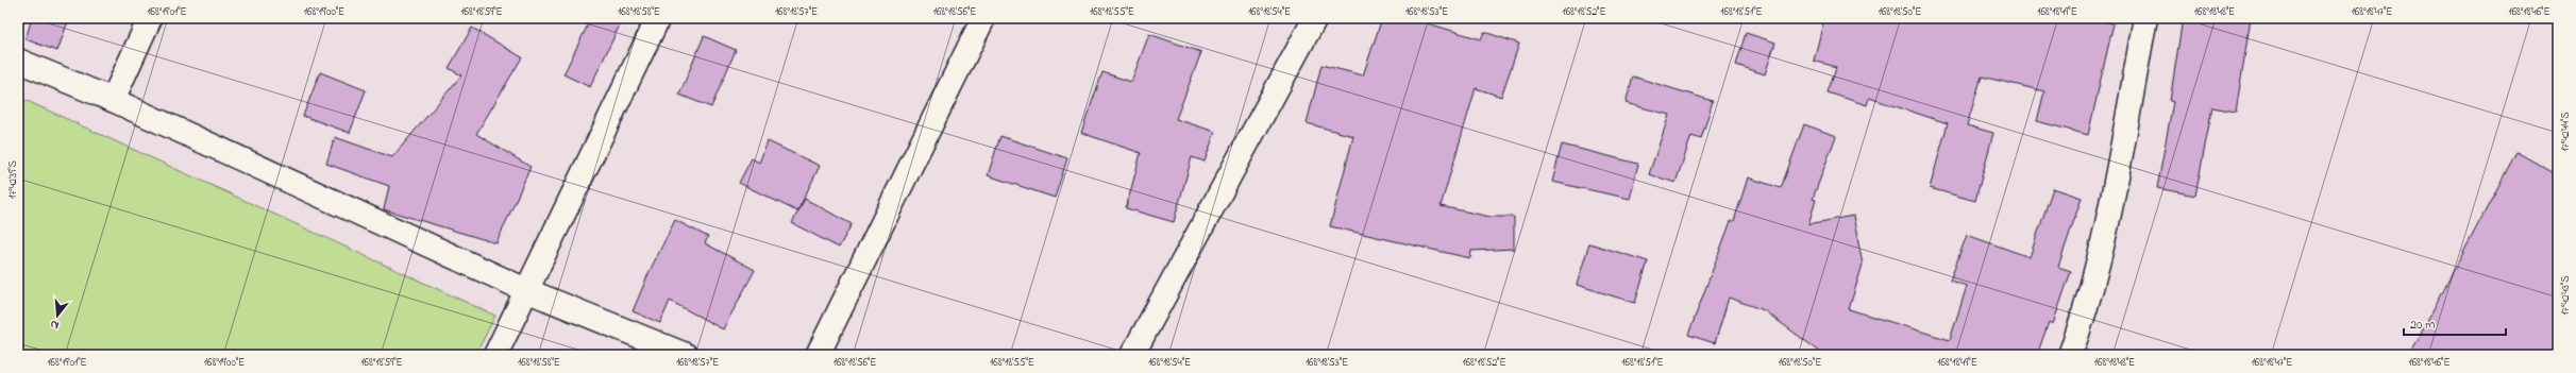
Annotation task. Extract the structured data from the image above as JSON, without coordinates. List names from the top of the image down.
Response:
{
  "scale_bar": "20 m",
  "north": "bottom",
  "coordinates": [
    "168°19'01\"E",
    "168°19'00\"E",
    "168°18'59\"E",
    "168°18'58\"E",
    "168°18'57\"E",
    "168°18'56\"E",
    "168°18'55\"E",
    "168°18'54\"E",
    "168°18'53\"E",
    "168°18'52\"E",
    "168°18'51\"E",
    "168°18'50\"E",
    "168°18'49\"E",
    "168°18'48\"E",
    "168°18'47\"E",
    "168°18'46\"E",
    "17°42'44\"S",
    "17°42'39\"S",
    "17°42'43\"S"
  ]
}
